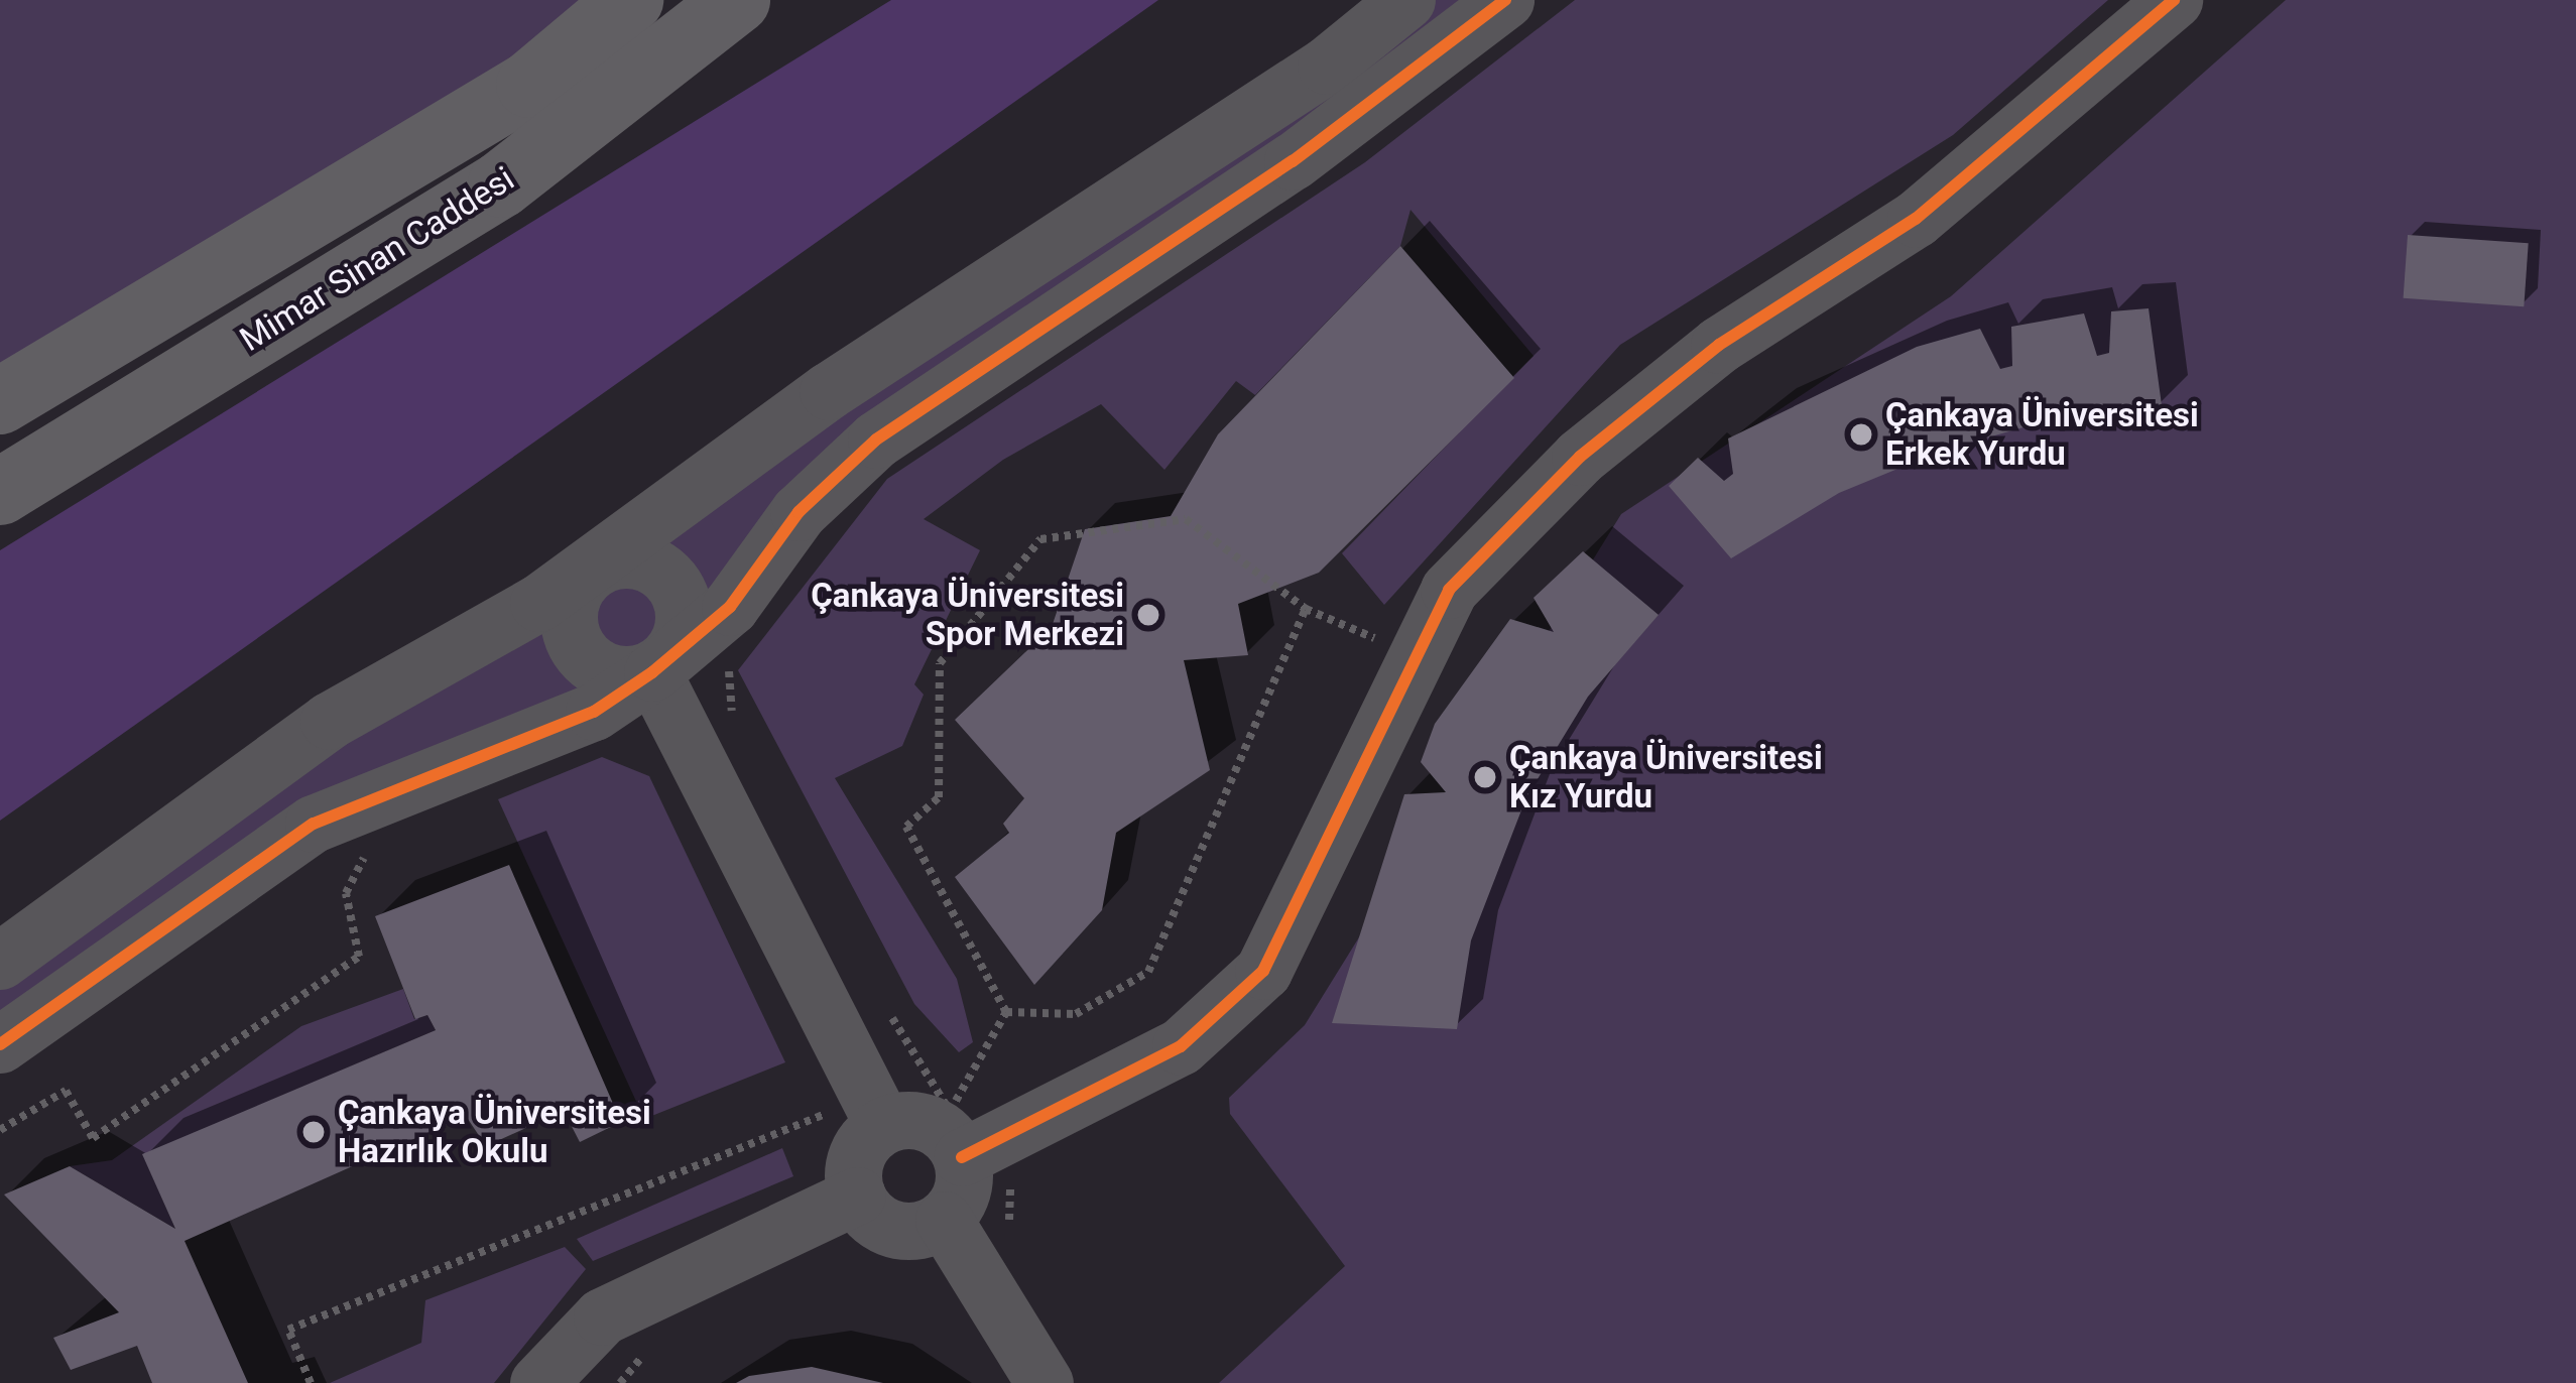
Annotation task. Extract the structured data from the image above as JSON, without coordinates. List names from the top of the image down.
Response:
{
  "streets": {
    "main road": ["Mimar Sinan Caddesi"]
  },
  "places": [
    "Çankaya Üniversitesi Erkek Yurdu",
    "Çankaya Üniversitesi Spor Merkezi",
    "Çankaya Üniversitesi Kız Yurdu",
    "Çankaya Üniversitesi Hazırlık Okulu"
  ]
}
